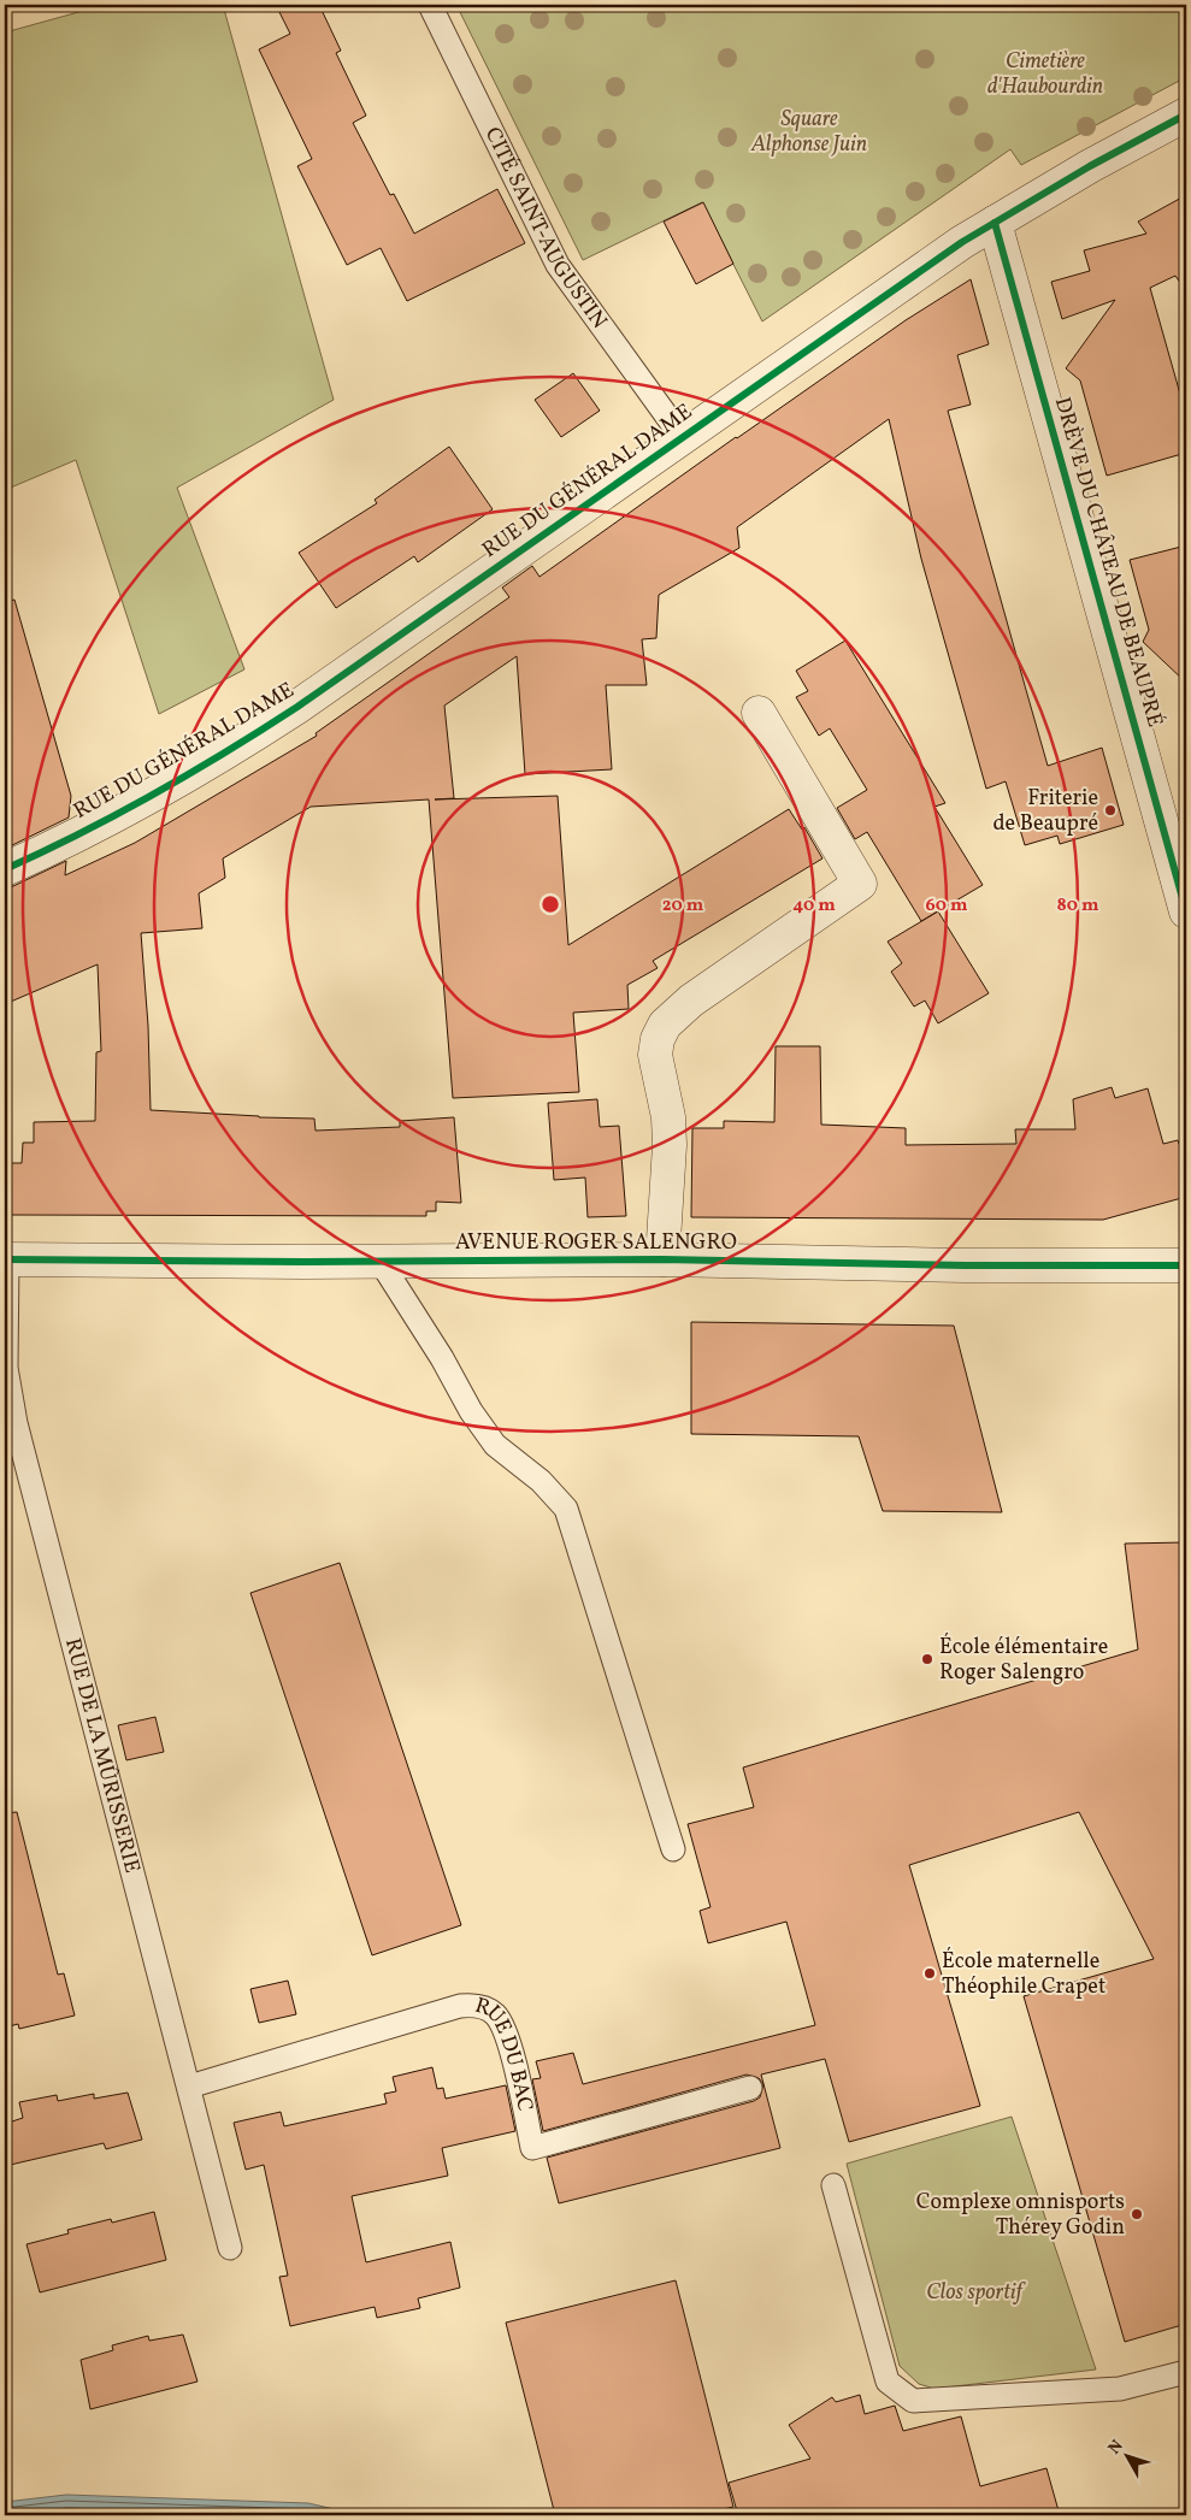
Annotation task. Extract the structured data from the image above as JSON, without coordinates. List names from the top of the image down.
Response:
{
  "streets": {
    "street": ["RUE DU GÉNÉRAL DAME", "DRÈVE DU CHÂTEAU DE BEAUPRÉ", "AVENUE ROGER SALENGRO"],
    "lane": ["CITÉ SAINT-AUGUSTIN", "RUE DE LA MÛRISSERIE", "RUE DU BAC"]
  },
  "crossings": [
    ["CITÉ SAINT-AUGUSTIN", "RUE DU GÉNÉRAL DAME"],
    ["RUE DU GÉNÉRAL DAME", "DRÈVE DU CHÂTEAU DE BEAUPRÉ"],
    ["AVENUE ROGER SALENGRO", "RUE DE LA MÛRISSERIE"],
    ["RUE DE LA MÛRISSERIE", "RUE DU BAC"]
  ],
  "parks": ["Cimetière d'Haubourdin", "Square Alphonse Juin", "Clos sportif"],
  "places": [
    "Friterie de Beaupré",
    "École élémentaire Roger Salengro",
    "École maternelle Théophile Crapet",
    "Complexe omnisports Thérey Godin"
  ],
  "north": "top left",
  "rings": [
    "20 m",
    "40 m",
    "60 m",
    "80 m"
  ]
}
